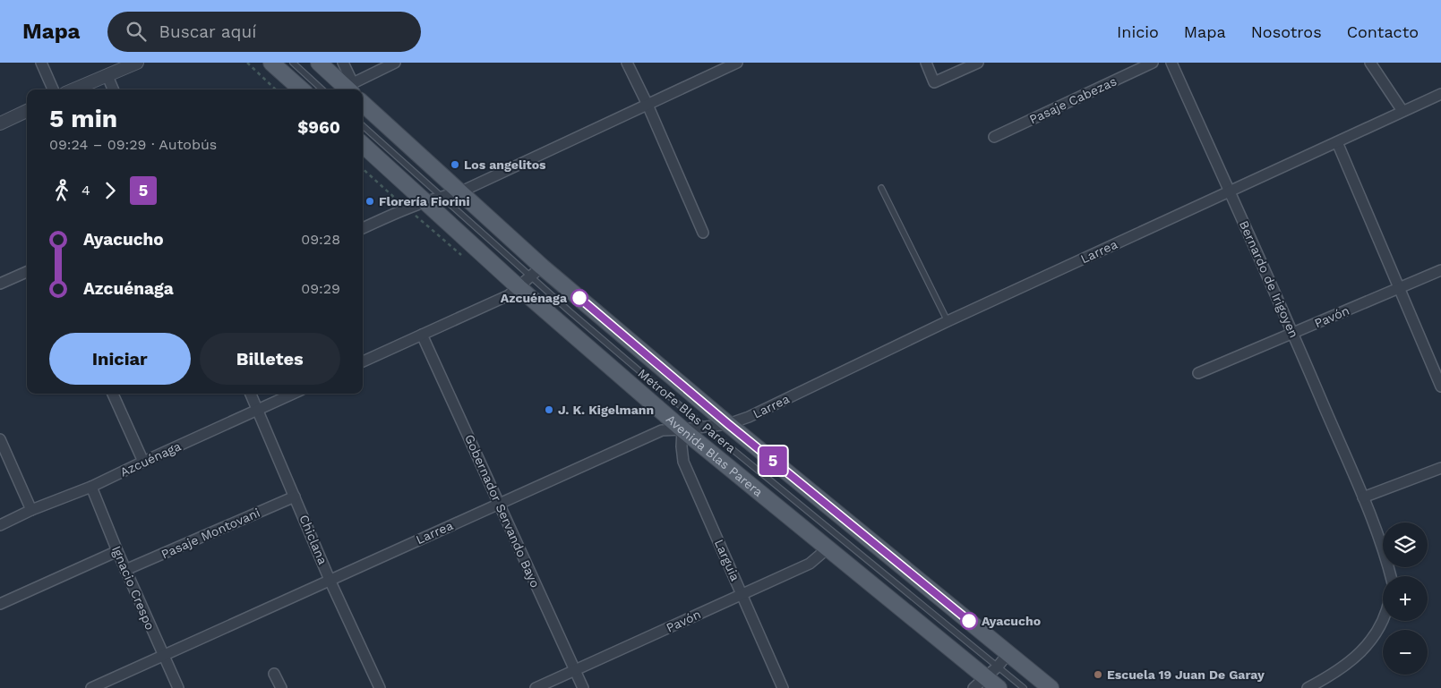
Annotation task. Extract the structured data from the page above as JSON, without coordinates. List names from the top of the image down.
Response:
{
  "streets": {
    "main road": ["Avenida Blas Parera"],
    "street": [
      "Pasaje Cabezas",
      "Larrea",
      "Bernardo de Irigoyen",
      "Pavón",
      "Azcuénaga",
      "Gobernador Servando Bayo",
      "Pasaje Montovani",
      "Chiclana",
      "Larguia",
      "Ignacio Crespo"
    ],
    "lane": ["MetroFe Blas Parera"]
  },
  "crossings": [
    ["Larrea", "Bernardo de Irigoyen"],
    ["Larrea", "MetroFe Blas Parera"],
    ["Larrea", "Avenida Blas Parera"],
    ["Larrea", "Gobernador Servando Bayo"],
    ["Larrea", "Chiclana"],
    ["Larrea", "Larguia"],
    ["Larrea", "Ignacio Crespo"],
    ["Bernardo de Irigoyen", "Pavón"],
    ["Pavón", "Avenida Blas Parera"],
    ["Pavón", "Gobernador Servando Bayo"],
    ["Pavón", "Larguia"],
    ["Avenida Blas Parera", "Larguia"],
    ["Azcuénaga", "Chiclana"],
    ["Azcuénaga", "Ignacio Crespo"],
    ["Pasaje Montovani", "Chiclana"],
    ["Pasaje Montovani", "Ignacio Crespo"]
  ],
  "places": [
    "Los angelitos",
    "Florería Fiorini",
    "Azcuénaga",
    "J. K. Kigelmann",
    "Ayacucho",
    "Escuela 19 Juan De Garay"
  ],
  "lines": ["bus line 5"],
  "page": {
    "header": "Mapa",
    "search": "Buscar aquí",
    "nav": [
      "Inicio",
      "Mapa",
      "Nosotros",
      "Contacto"
    ],
    "on_map": "5",
    "heading": ["5 min", "09:24 – 09:29 · Autobús", "$960"],
    "legs": ["4", "5"],
    "list": [
      {
        "name": "Ayacucho",
        "value": "09:28"
      },
      {
        "name": "Azcuénaga",
        "value": "09:29"
      }
    ],
    "buttons": ["Iniciar", "Billetes"],
    "map_buttons": ["+", "−"]
  }
}
